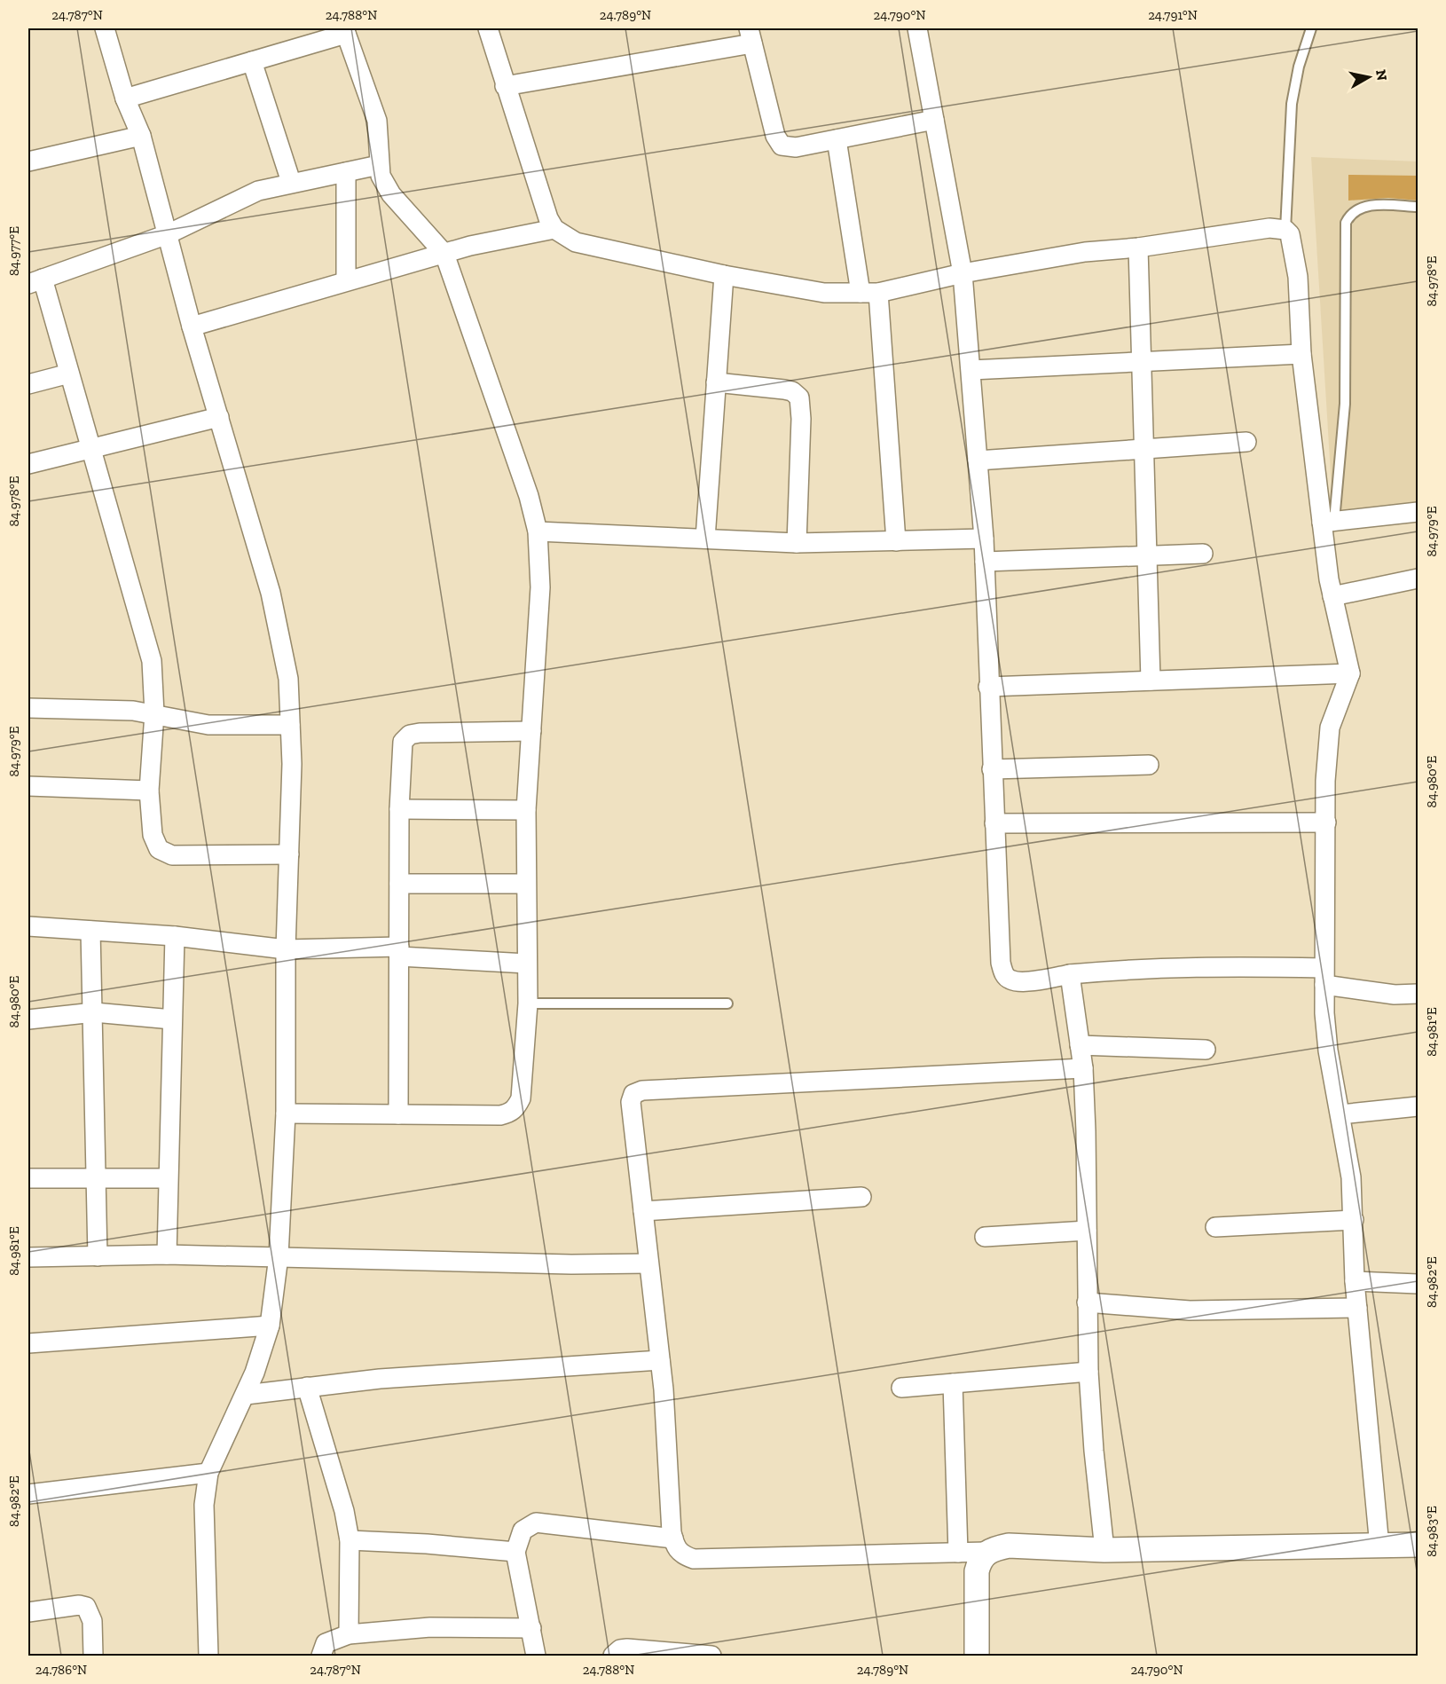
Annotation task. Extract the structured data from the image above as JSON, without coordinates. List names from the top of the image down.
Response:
{
  "north": "right",
  "coordinates": [
    "24.787°N",
    "24.788°N",
    "24.789°N",
    "24.790°N",
    "24.791°N",
    "84.977°E",
    "84.978°E",
    "84.979°E",
    "84.980°E",
    "84.981°E",
    "84.982°E",
    "84.983°E",
    "24.786°N"
  ]
}
